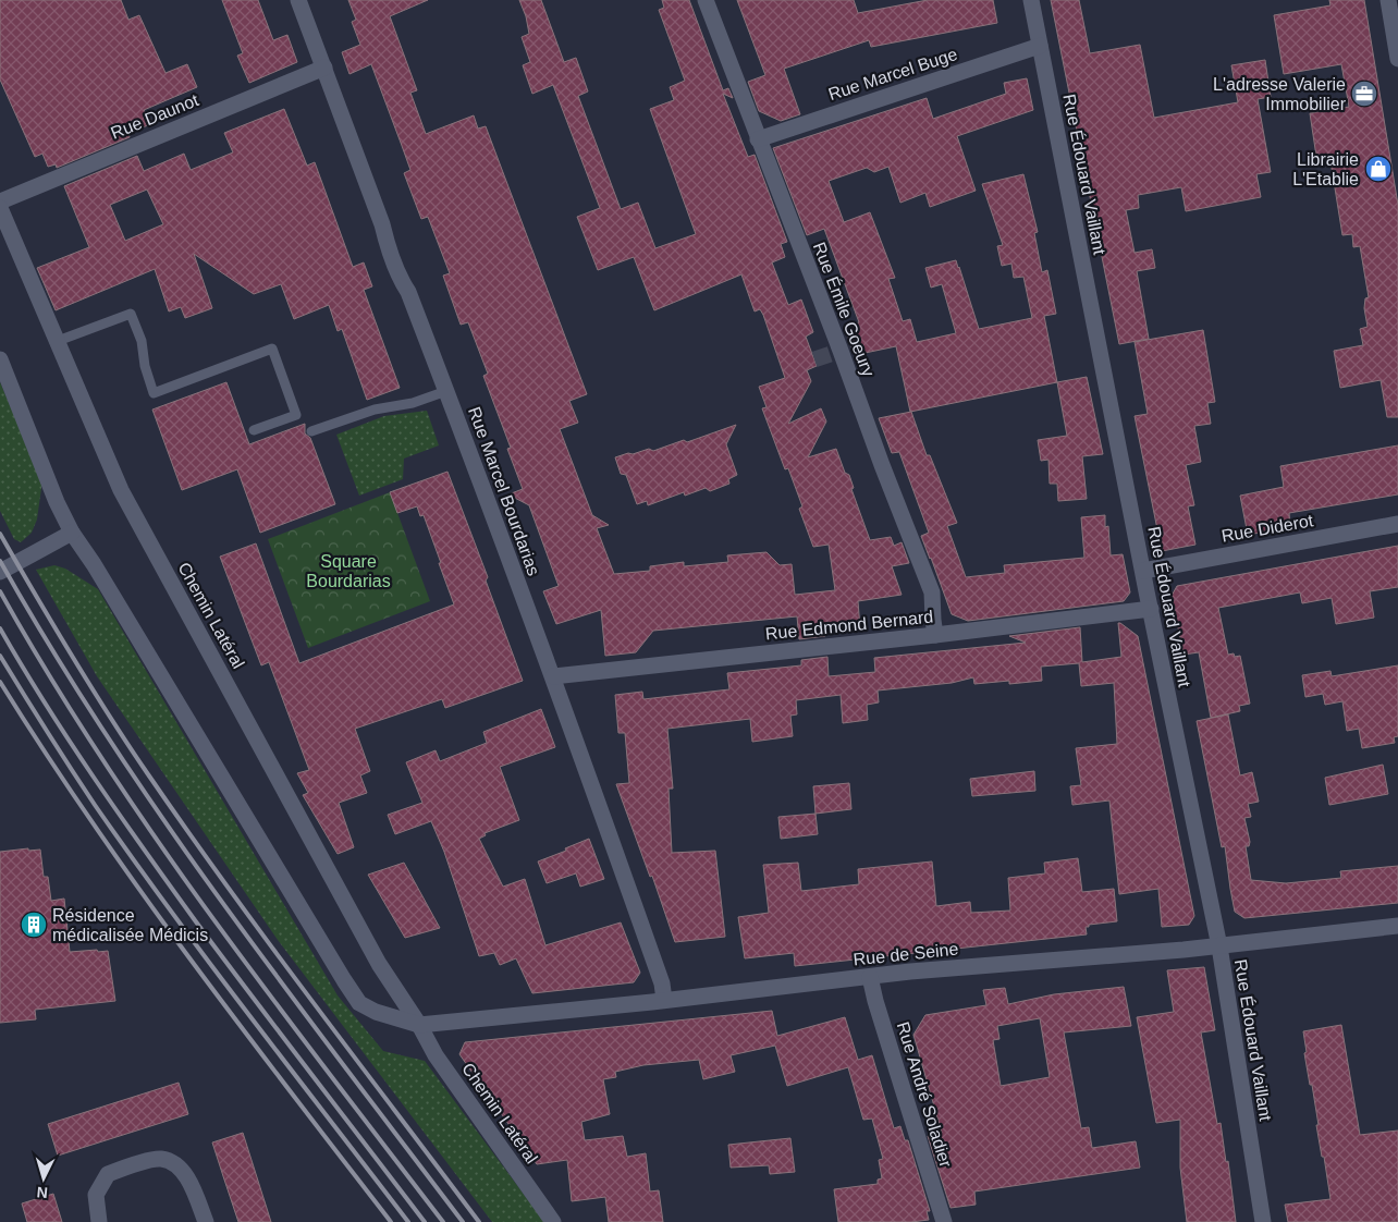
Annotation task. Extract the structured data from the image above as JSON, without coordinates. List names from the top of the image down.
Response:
{
  "streets": {
    "street": [
      "Rue Marcel Buge",
      "Rue Daunot",
      "Rue Édouard Vaillant",
      "Rue Émile Goeury",
      "Rue Marcel Bourdarias",
      "Rue Diderot",
      "Chemin Latéral",
      "Rue Edmond Bernard",
      "Rue de Seine",
      "Rue André Soladier"
    ]
  },
  "crossings": [
    ["Rue Marcel Buge", "Rue Édouard Vaillant"],
    ["Rue Marcel Buge", "Rue Émile Goeury"],
    ["Rue Daunot", "Rue Marcel Bourdarias"],
    ["Rue Édouard Vaillant", "Rue Diderot"],
    ["Rue Édouard Vaillant", "Rue Edmond Bernard"],
    ["Rue Édouard Vaillant", "Rue de Seine"],
    ["Rue Émile Goeury", "Rue Edmond Bernard"],
    ["Rue Marcel Bourdarias", "Rue Edmond Bernard"],
    ["Rue Marcel Bourdarias", "Rue de Seine"],
    ["Chemin Latéral", "Rue de Seine"],
    ["Rue de Seine", "Rue André Soladier"]
  ],
  "parks": ["Square Bourdarias"],
  "places": {
    "office": ["L'adresse Valerie Immobilier"],
    "shop": ["Librairie L'Etablie"],
    "building": ["Résidence médicalisée Médicis"]
  },
  "north": "bottom"
}
